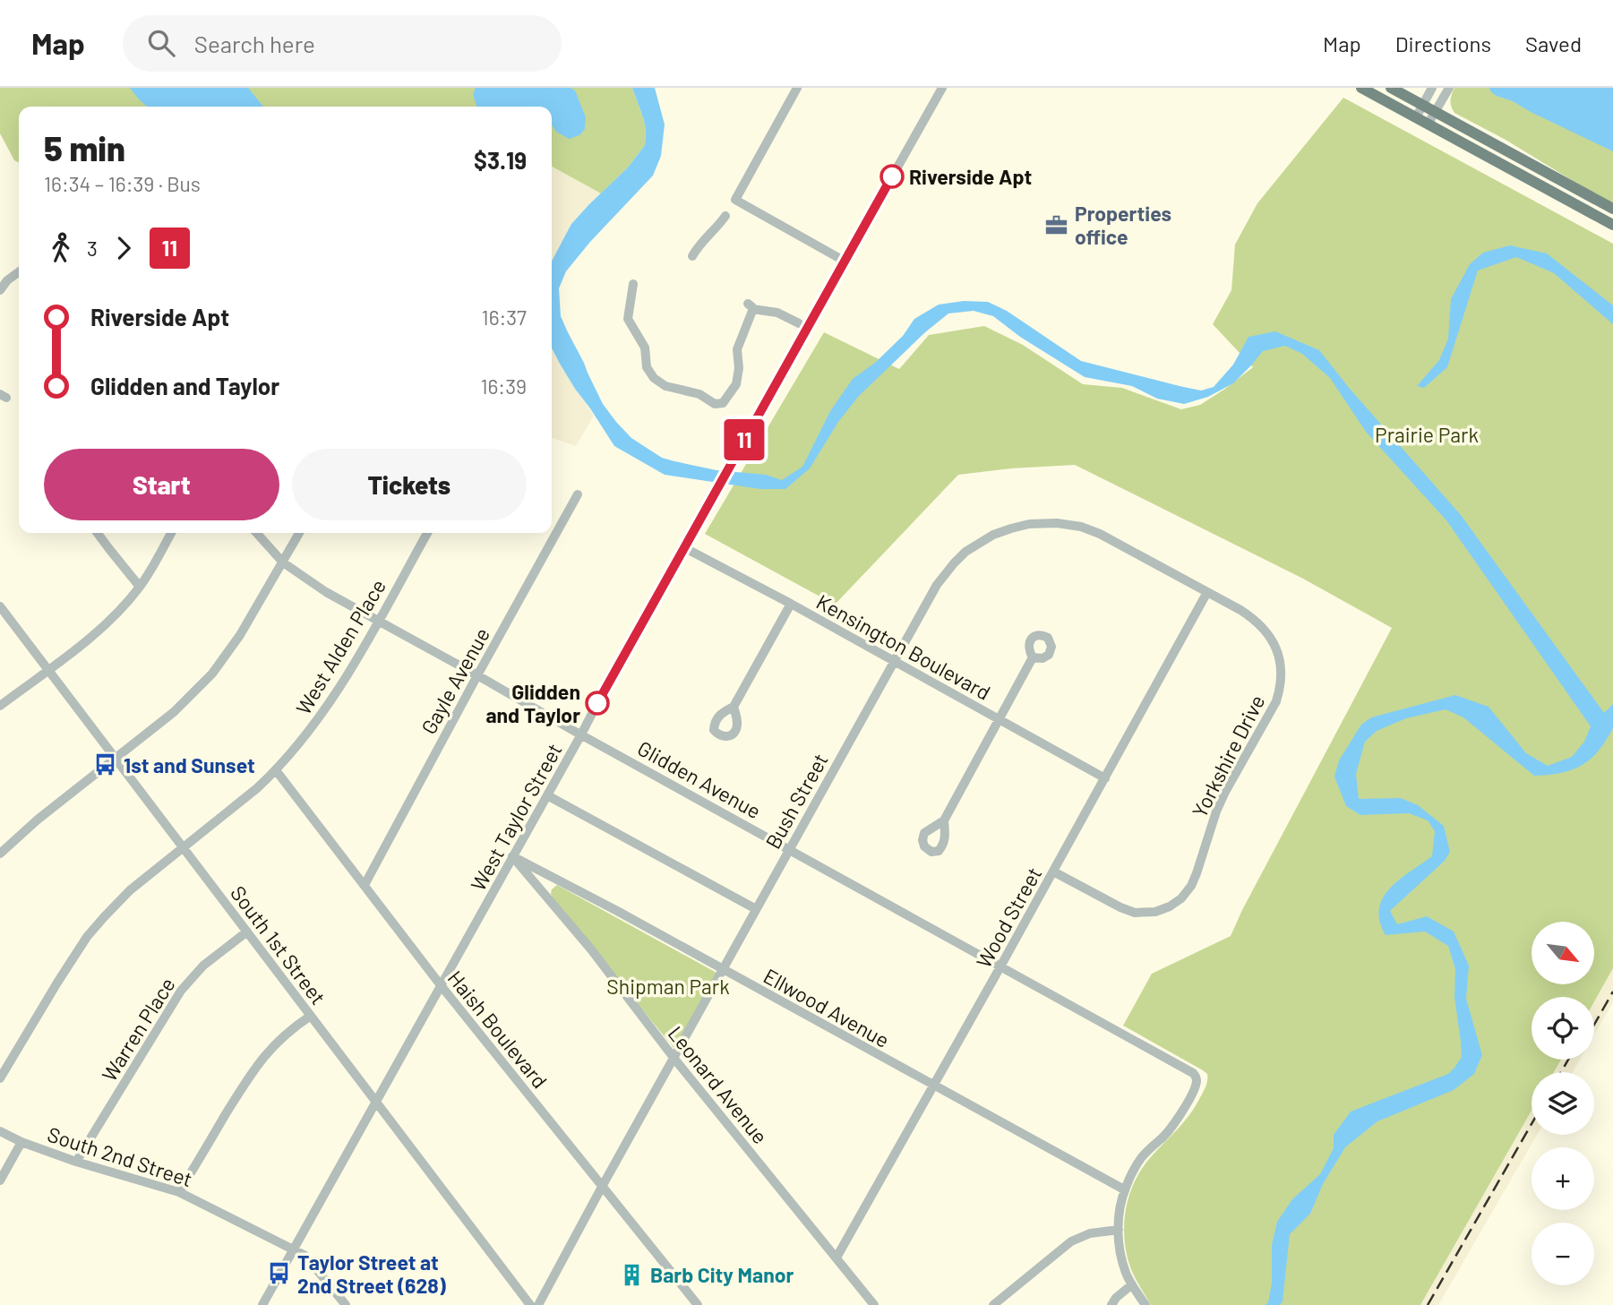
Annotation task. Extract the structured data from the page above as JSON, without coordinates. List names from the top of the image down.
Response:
{
  "streets": {
    "street": [
      "West Alden Place",
      "Kensington Boulevard",
      "Gayle Avenue",
      "Yorkshire Drive",
      "Glidden Avenue",
      "Bush Street",
      "West Taylor Street",
      "Wood Street",
      "South 1st Street",
      "Ellwood Avenue",
      "Warren Place",
      "Haish Boulevard",
      "Leonard Avenue",
      "South 2nd Street"
    ]
  },
  "crossings": [
    ["West Alden Place", "Glidden Avenue"],
    ["West Alden Place", "South 1st Street"],
    ["West Alden Place", "Haish Boulevard"],
    ["Kensington Boulevard", "Bush Street"],
    ["Kensington Boulevard", "West Taylor Street"],
    ["Kensington Boulevard", "Wood Street"],
    ["Gayle Avenue", "Glidden Avenue"],
    ["Gayle Avenue", "Haish Boulevard"],
    ["Yorkshire Drive", "Bush Street"],
    ["Yorkshire Drive", "Wood Street"],
    ["Glidden Avenue", "Bush Street"],
    ["Glidden Avenue", "West Taylor Street"],
    ["Glidden Avenue", "Wood Street"],
    ["Glidden Avenue", "Ellwood Avenue"],
    ["Bush Street", "Wood Street"],
    ["Bush Street", "Ellwood Avenue"],
    ["Bush Street", "Haish Boulevard"],
    ["Bush Street", "Leonard Avenue"],
    ["West Taylor Street", "South 1st Street"],
    ["West Taylor Street", "Ellwood Avenue"],
    ["West Taylor Street", "Haish Boulevard"],
    ["West Taylor Street", "Leonard Avenue"],
    ["West Taylor Street", "South 2nd Street"],
    ["Wood Street", "Ellwood Avenue"],
    ["Wood Street", "Leonard Avenue"],
    ["South 1st Street", "Warren Place"],
    ["Ellwood Avenue", "Leonard Avenue"],
    ["Warren Place", "South 2nd Street"]
  ],
  "parks": ["Prairie Park", "Shipman Park"],
  "places": {
    "other": ["Riverside Apt", "Glidden and Taylor"],
    "office": ["Properties office"],
    "bus stop": ["1st and Sunset", "Taylor Street at 2nd Street (628)"],
    "building": ["Barb City Manor"]
  },
  "lines": ["bus line 11"],
  "north": "bottom right",
  "page": {
    "header": "Map",
    "search": "Search here",
    "nav": ["Map", "Directions", "Saved"],
    "on_map": "11",
    "heading": ["5 min", "16:34 – 16:39 · Bus", "$3.19"],
    "legs": ["3", "11"],
    "list": [
      {
        "name": "Riverside Apt",
        "value": "16:37"
      },
      {
        "name": "Glidden and Taylor",
        "value": "16:39"
      }
    ],
    "buttons": ["Start", "Tickets"],
    "map_buttons": ["+", "−"]
  }
}
